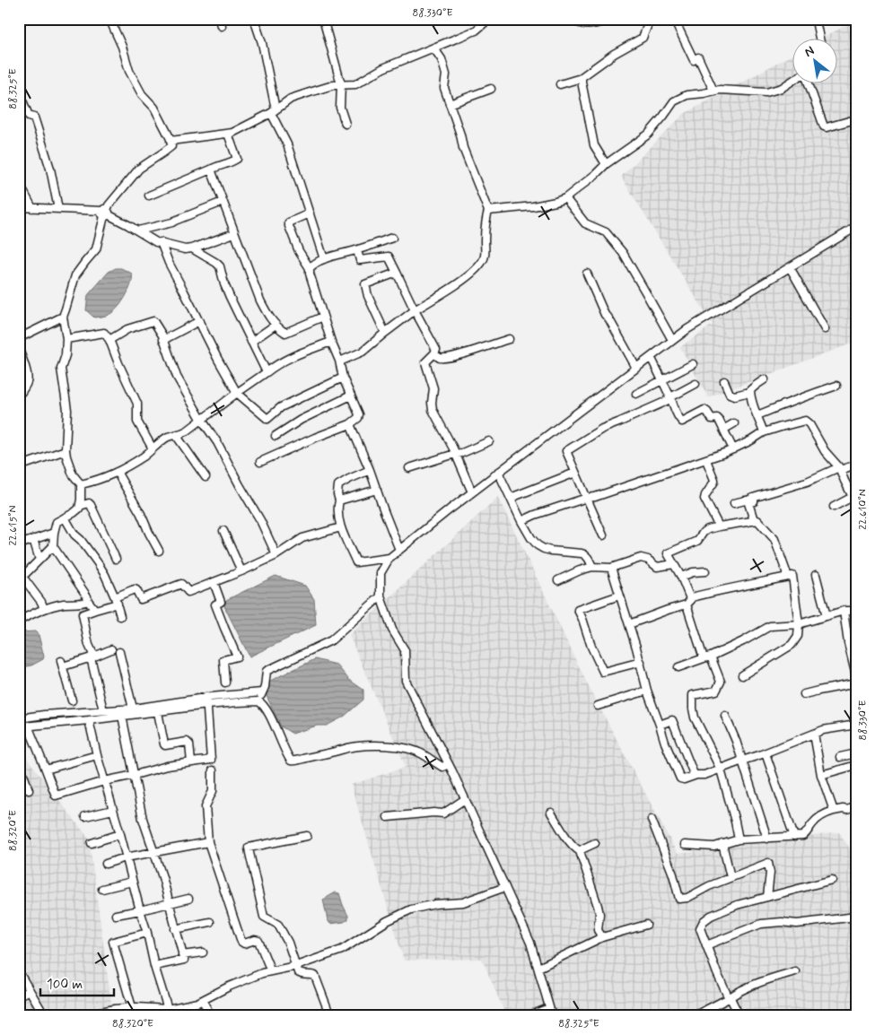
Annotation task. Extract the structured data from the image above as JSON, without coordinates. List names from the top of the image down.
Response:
{
  "scale_bar": "100 m",
  "north": "top left",
  "coordinates": [
    "88.330°E",
    "88.325°E",
    "22.610°N",
    "22.615°N",
    "88.320°E"
  ]
}
